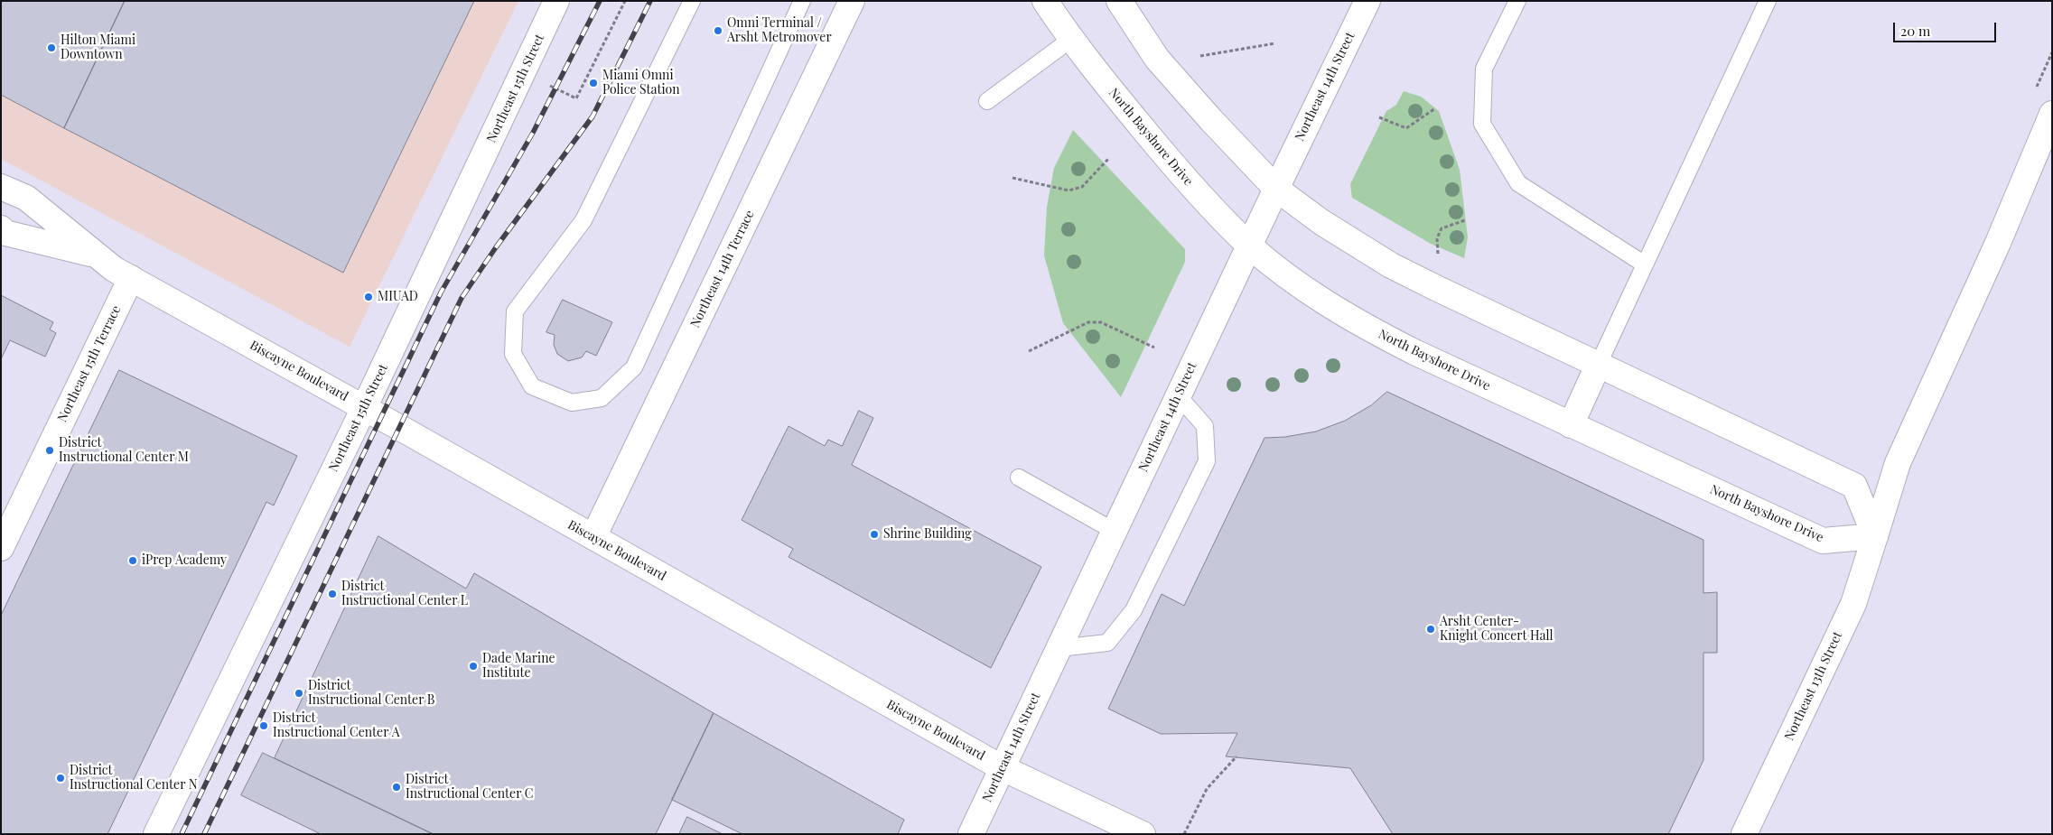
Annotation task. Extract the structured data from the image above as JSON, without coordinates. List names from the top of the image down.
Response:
{
  "streets": {
    "main road": [
      "Northeast 14th Street",
      "Northeast 15th Street",
      "North Bayshore Drive",
      "Northeast 14th Terrace",
      "Northeast 15th Terrace",
      "Biscayne Boulevard",
      "Northeast 13th Street"
    ]
  },
  "crossings": [
    ["Northeast 14th Street", "North Bayshore Drive"],
    ["Northeast 14th Street", "Biscayne Boulevard"],
    ["Northeast 15th Street", "Biscayne Boulevard"],
    ["North Bayshore Drive", "Northeast 13th Street"],
    ["Northeast 14th Terrace", "Biscayne Boulevard"],
    ["Northeast 15th Terrace", "Biscayne Boulevard"]
  ],
  "places": [
    "Omni Terminal / Arsht Metromover",
    "Hilton Miami Downtown",
    "Miami Omni Police Station",
    "MIUAD",
    "District Instructional Center M",
    "Shrine Building",
    "iPrep Academy",
    "District Instructional Center L",
    "Arsht Center- Knight Concert Hall",
    "Dade Marine Institute",
    "District Instructional Center B",
    "District Instructional Center A",
    "District Instructional Center N",
    "District Instructional Center C"
  ],
  "scale_bar": "20 m"
}
